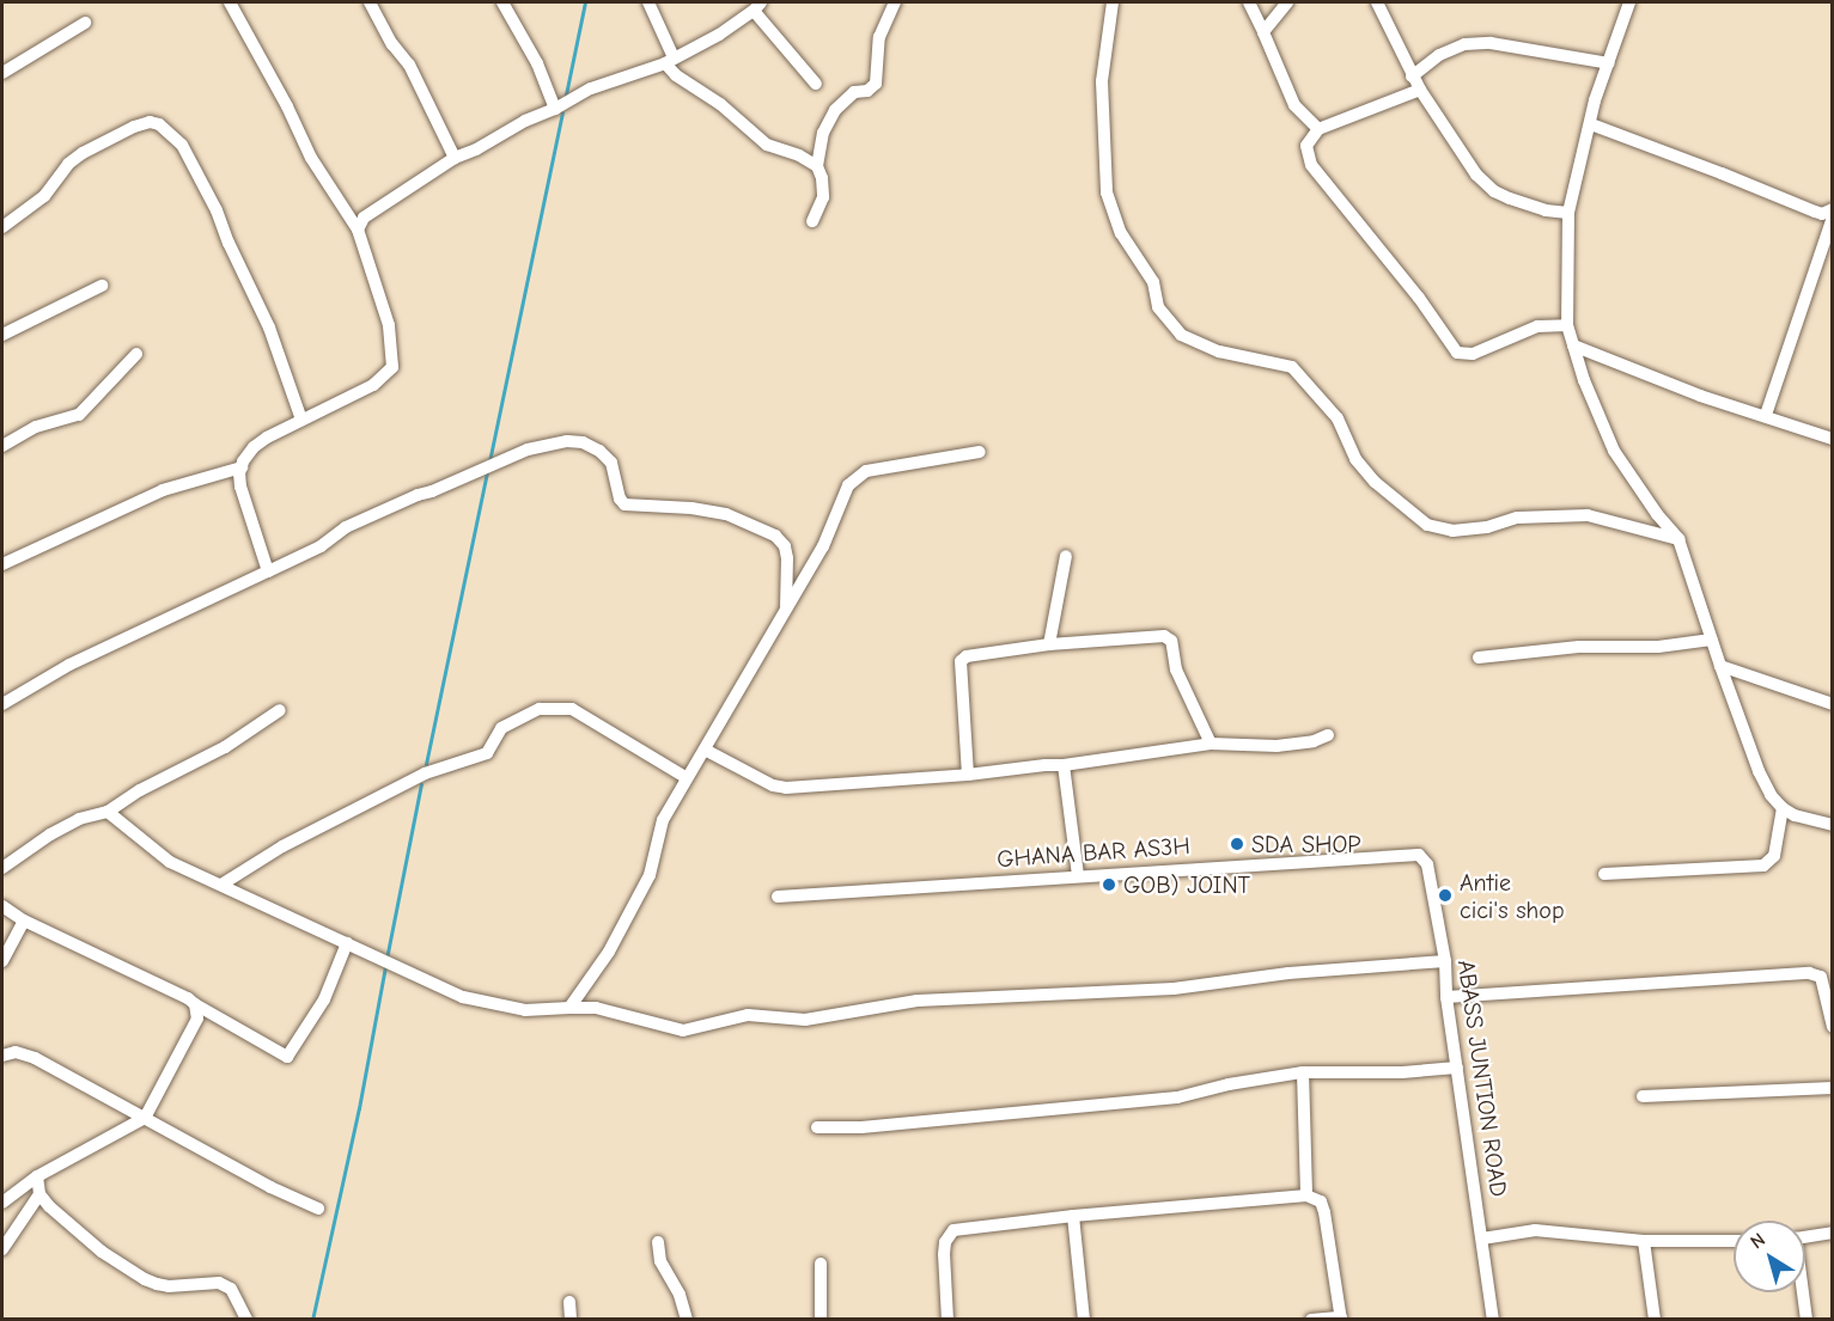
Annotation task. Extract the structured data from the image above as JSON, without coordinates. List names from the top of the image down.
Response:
{
  "streets": {
    "street": ["GHANA BAR AS3H", "ABASS JUNTION ROAD"]
  },
  "crossings": [
    ["GHANA BAR AS3H", "ABASS JUNTION ROAD"]
  ],
  "places": ["SDA SHOP", "GOB) JOINT", "Antie cici's shop"],
  "north": "top left"
}
